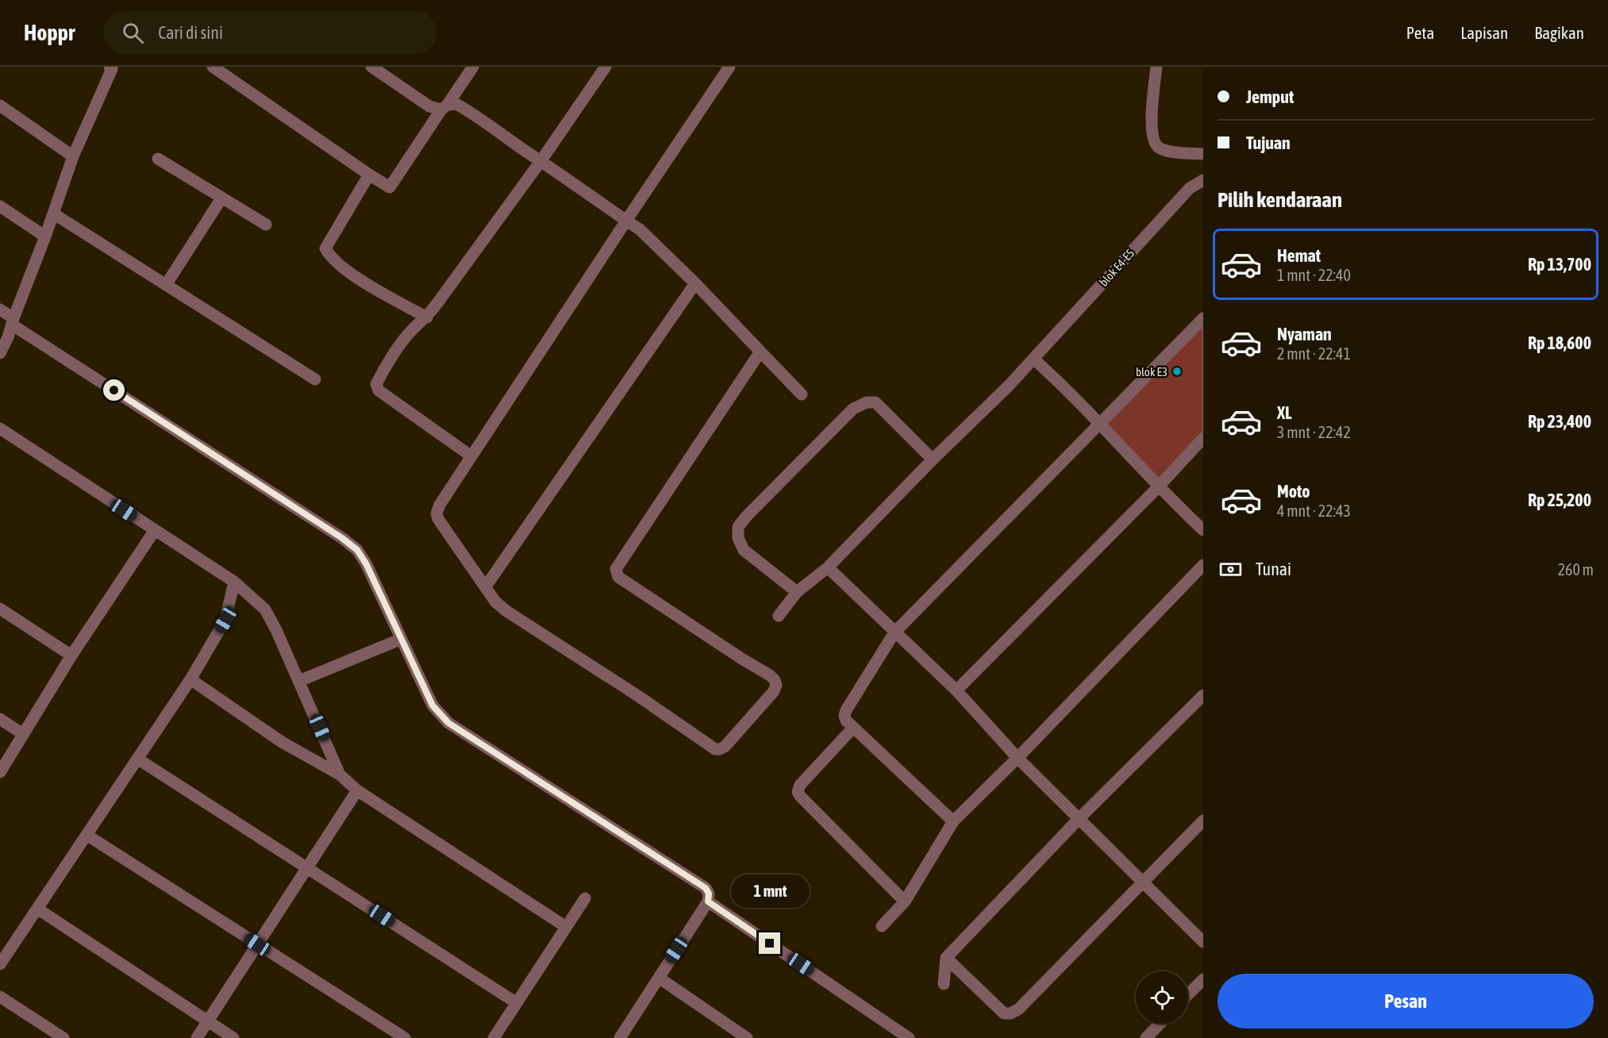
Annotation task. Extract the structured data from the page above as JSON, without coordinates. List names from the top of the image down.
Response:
{
  "streets": {
    "street": ["blok E4-E5"]
  },
  "places": ["blok E3"],
  "page": {
    "header": "Hoppr",
    "search": "Cari di sini",
    "nav": ["Peta", "Lapisan", "Bagikan"],
    "banner": ["Jemput", "Tujuan"],
    "heading": "Pilih kendaraan",
    "list": [
      {
        "name": "Hemat",
        "note": "1 mnt · 22:40",
        "value": "Rp 13,700"
      },
      {
        "name": "Nyaman",
        "note": "2 mnt · 22:41",
        "value": "Rp 18,600"
      },
      {
        "name": "XL",
        "note": "3 mnt · 22:42",
        "value": "Rp 23,400"
      },
      {
        "name": "Moto",
        "note": "4 mnt · 22:43",
        "value": "Rp 25,200"
      }
    ],
    "pay": ["Tunai", "260 m"],
    "bubble": "1 mnt",
    "buttons": "Pesan"
  }
}
